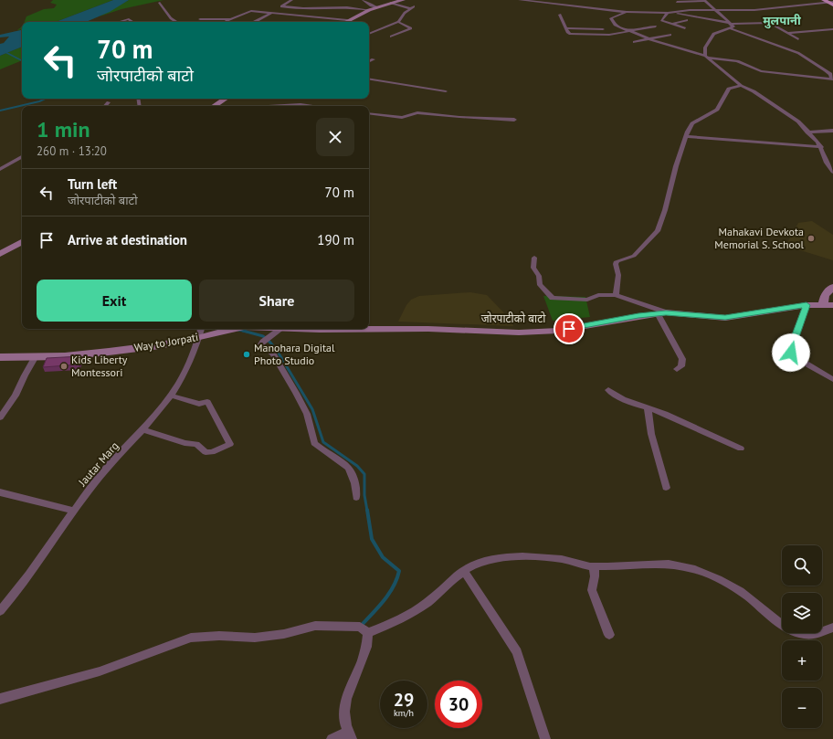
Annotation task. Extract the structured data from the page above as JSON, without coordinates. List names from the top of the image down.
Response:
{
  "streets": {
    "street": ["जोरपाटीको बाटो", "Way to Jorpati", "Jautar Marg"]
  },
  "crossings": [
    ["Way to Jorpati", "Jautar Marg"]
  ],
  "districts": ["मुलपानी"],
  "places": ["Mahakavi Devkota Memorial S. School", "Manohara Digital Photo Studio", "Kids Liberty Montessori"],
  "page": {
    "turn": ["70 m", "जोरपाटीको बाटो"],
    "heading": ["1 min", "260 m · 13:20"],
    "list": [
      {
        "name": "Turn left",
        "note": "जोरपाटीको बाटो",
        "value": "70 m"
      },
      {
        "name": "Arrive at destination",
        "value": "190 m"
      }
    ],
    "buttons": ["Exit", "Share"],
    "map_buttons": ["+", "−"],
    "speed": "29 km/h",
    "limit": "30"
  }
}
